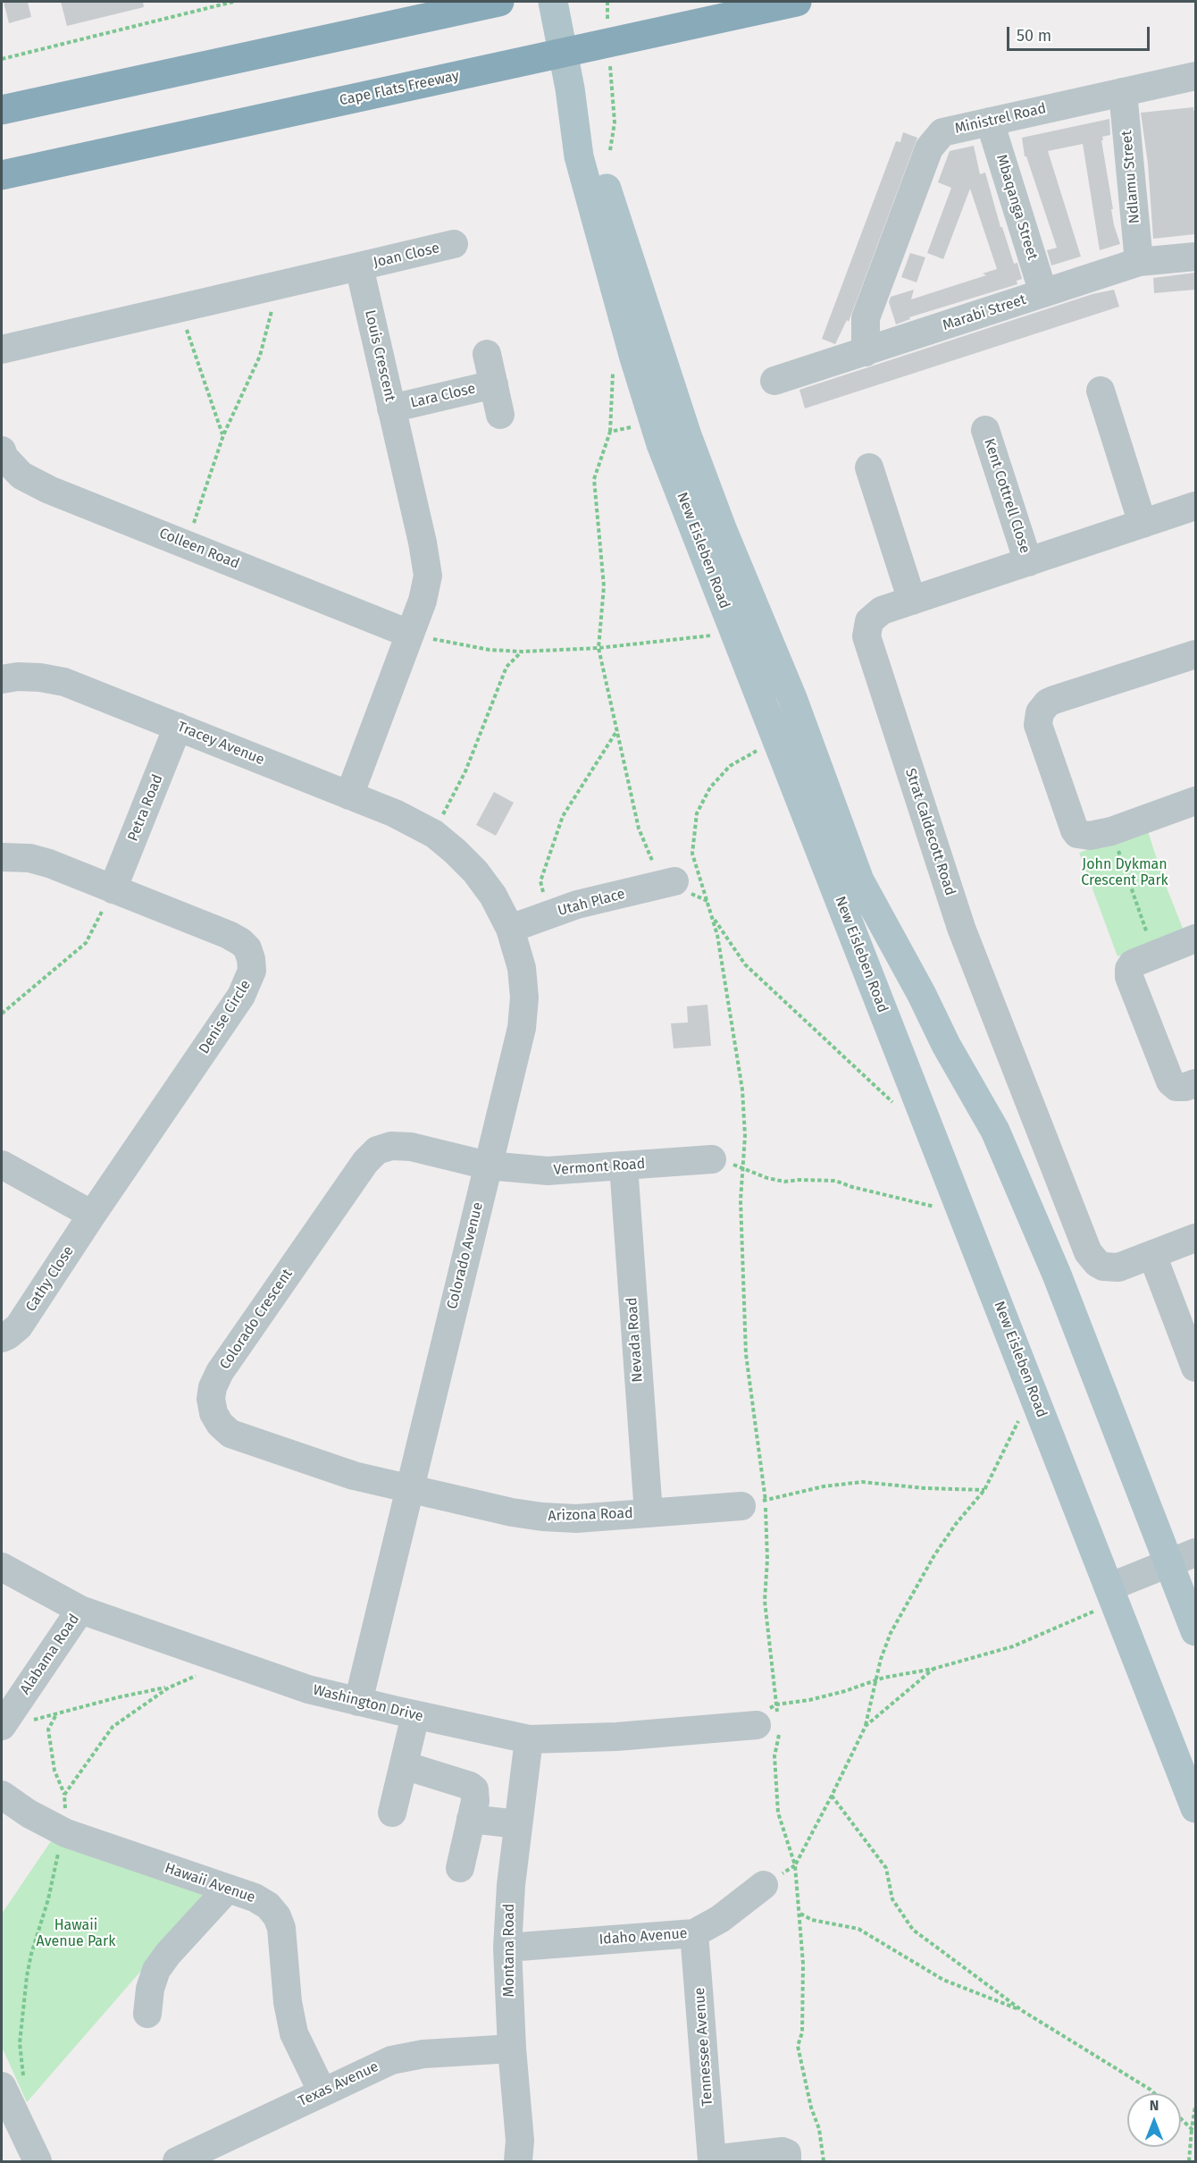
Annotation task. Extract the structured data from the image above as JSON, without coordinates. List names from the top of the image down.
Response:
{
  "streets": {
    "highway": ["Cape Flats Freeway"],
    "main road": ["New Eisleben Road"],
    "street": [
      "Ministrel Road",
      "Ndlamu Street",
      "Mbaqanga Street",
      "Joan Close",
      "Marabi Street",
      "Louis Crescent",
      "Lara Close",
      "Kent Cottrell Close",
      "Colleen Road",
      "Tracey Avenue",
      "Petra Road",
      "Strat Caldecott Road",
      "Utah Place",
      "Denise Circle",
      "Vermont Road",
      "Colorado Avenue",
      "Cathy Close",
      "Colorado Crescent",
      "Nevada Road",
      "Arizona Road",
      "Alabama Road",
      "Washington Drive",
      "Hawaii Avenue",
      "Idaho Avenue",
      "Montana Road",
      "Tennessee Avenue",
      "Texas Avenue"
    ]
  },
  "crossings": [
    ["Ministrel Road", "Ndlamu Street"],
    ["Ministrel Road", "Mbaqanga Street"],
    ["Ministrel Road", "Marabi Street"],
    ["Ndlamu Street", "Marabi Street"],
    ["Mbaqanga Street", "Marabi Street"],
    ["Joan Close", "Louis Crescent"],
    ["Louis Crescent", "Lara Close"],
    ["Louis Crescent", "Colleen Road"],
    ["Louis Crescent", "Tracey Avenue"],
    ["Kent Cottrell Close", "Strat Caldecott Road"],
    ["Tracey Avenue", "Petra Road"],
    ["Tracey Avenue", "Colorado Avenue"],
    ["Petra Road", "Denise Circle"],
    ["Utah Place", "Colorado Avenue"],
    ["Denise Circle", "Cathy Close"],
    ["Vermont Road", "Colorado Avenue"],
    ["Vermont Road", "Colorado Crescent"],
    ["Vermont Road", "Nevada Road"],
    ["Colorado Avenue", "Colorado Crescent"],
    ["Colorado Avenue", "Arizona Road"],
    ["Colorado Avenue", "Washington Drive"],
    ["Colorado Crescent", "Arizona Road"],
    ["Nevada Road", "Arizona Road"],
    ["Alabama Road", "Washington Drive"],
    ["Washington Drive", "Montana Road"],
    ["Hawaii Avenue", "Texas Avenue"],
    ["Idaho Avenue", "Montana Road"],
    ["Idaho Avenue", "Tennessee Avenue"],
    ["Montana Road", "Texas Avenue"]
  ],
  "parks": ["John Dykman Crescent Park", "Hawaii Avenue Park"],
  "scale_bar": "50 m",
  "north": "top"
}
